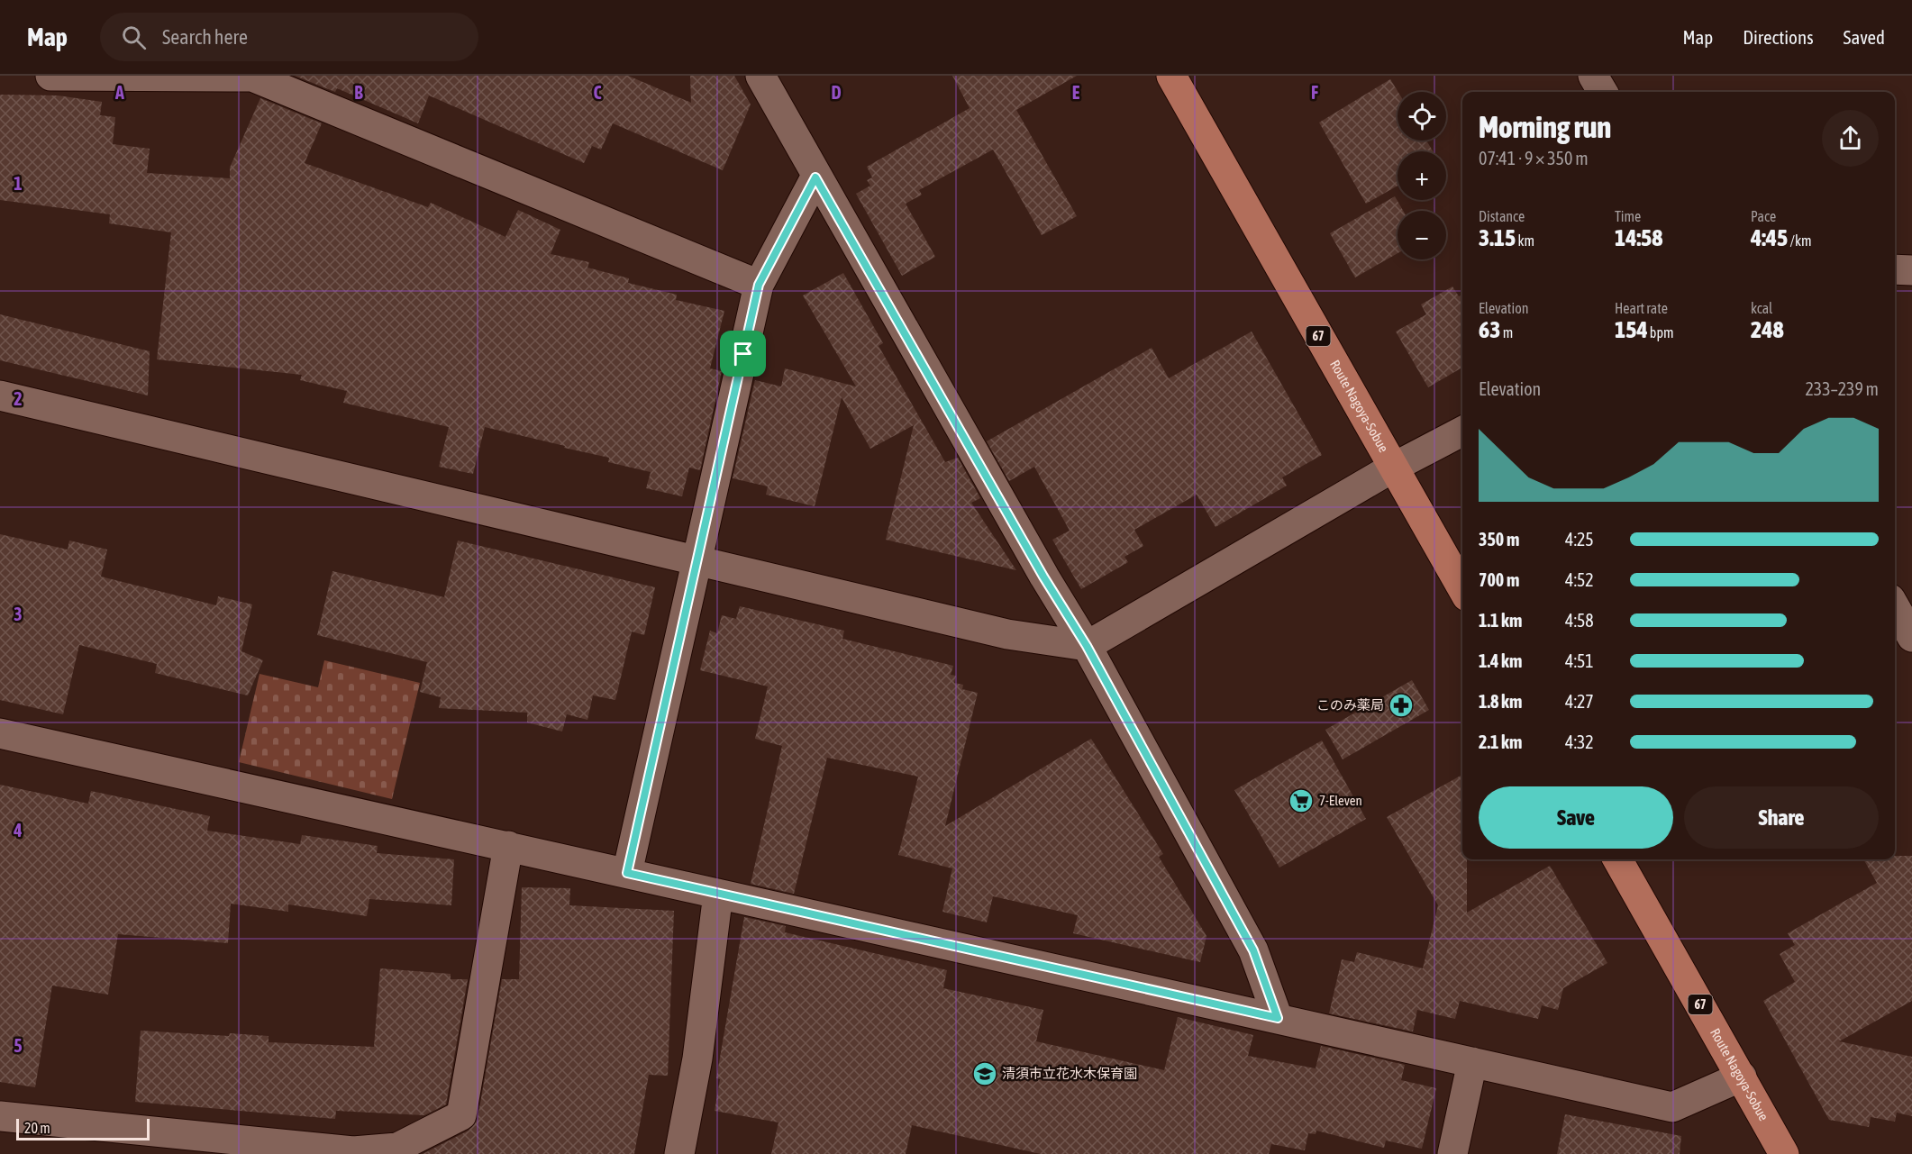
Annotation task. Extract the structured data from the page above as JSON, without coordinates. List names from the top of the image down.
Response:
{
  "streets": {
    "main road": ["67", "Route Nagoya-Sobue"]
  },
  "places": {
    "pharmacy": ["このみ薬局"],
    "supermarket": ["7-Eleven"],
    "school or university": ["清須市立花水木保育園"]
  },
  "scale_bar": "20 m",
  "page": {
    "header": "Map",
    "search": "Search here",
    "nav": ["Map", "Directions", "Saved"],
    "map_buttons": ["+", "−"],
    "heading": ["Morning run", "07:41 · 9 × 350 m"],
    "stats": [
      ["Distance", "3.15 km"],
      ["Time", "14:58"],
      ["Pace", "4:45 /km"],
      ["Elevation", "63 m"],
      ["Heart rate", "154 bpm"],
      ["kcal", "248"]
    ],
    "chart": ["Elevation", "233–239 m"],
    "list": [
      {
        "name": "350 m",
        "note": "4:25"
      },
      {
        "name": "700 m",
        "note": "4:52"
      },
      {
        "name": "1.1 km",
        "note": "4:58"
      },
      {
        "name": "1.4 km",
        "note": "4:51"
      },
      {
        "name": "1.8 km",
        "note": "4:27"
      },
      {
        "name": "2.1 km",
        "note": "4:32"
      }
    ],
    "buttons": ["Save", "Share"],
    "scale": "20 m"
  },
  "grid": {
    "columns": [
      "A",
      "B",
      "C",
      "D",
      "E",
      "F"
    ],
    "rows": [
      "1",
      "2",
      "3",
      "4",
      "5"
    ]
  }
}
